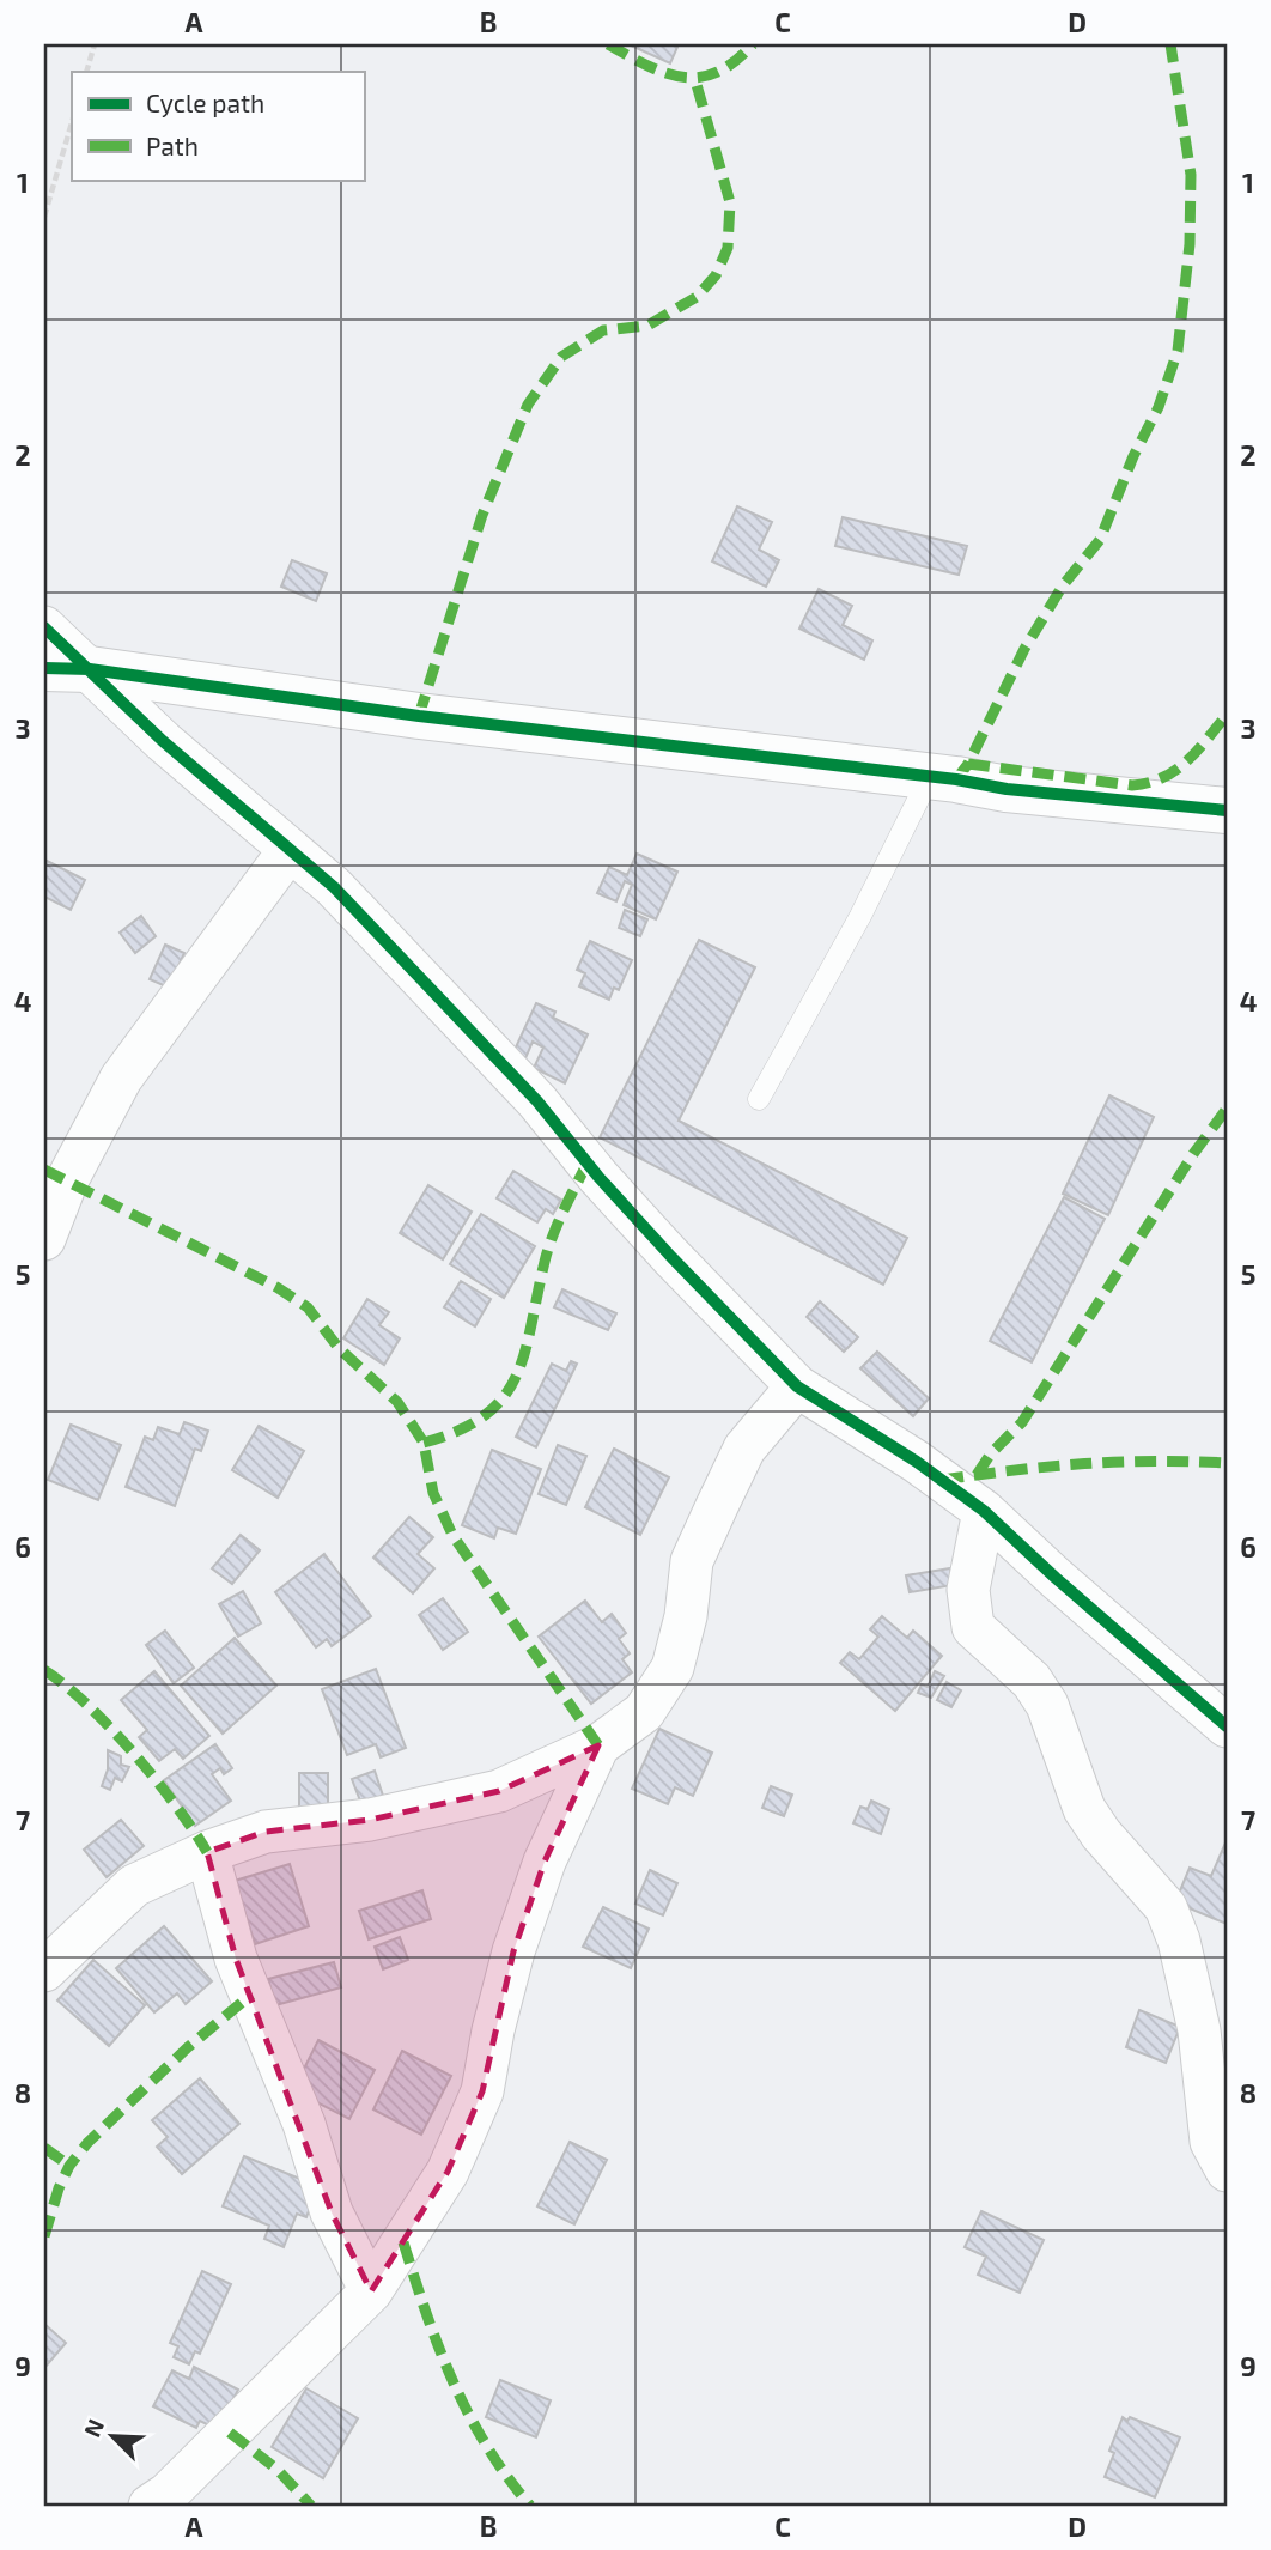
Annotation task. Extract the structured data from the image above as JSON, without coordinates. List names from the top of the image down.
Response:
{
  "legend": ["Cycle path", "Path"],
  "north": "top left",
  "grid": {
    "columns": [
      "A",
      "B",
      "C",
      "D"
    ],
    "rows": [
      "1",
      "2",
      "3",
      "4",
      "5",
      "6",
      "7",
      "8",
      "9"
    ]
  }
}
